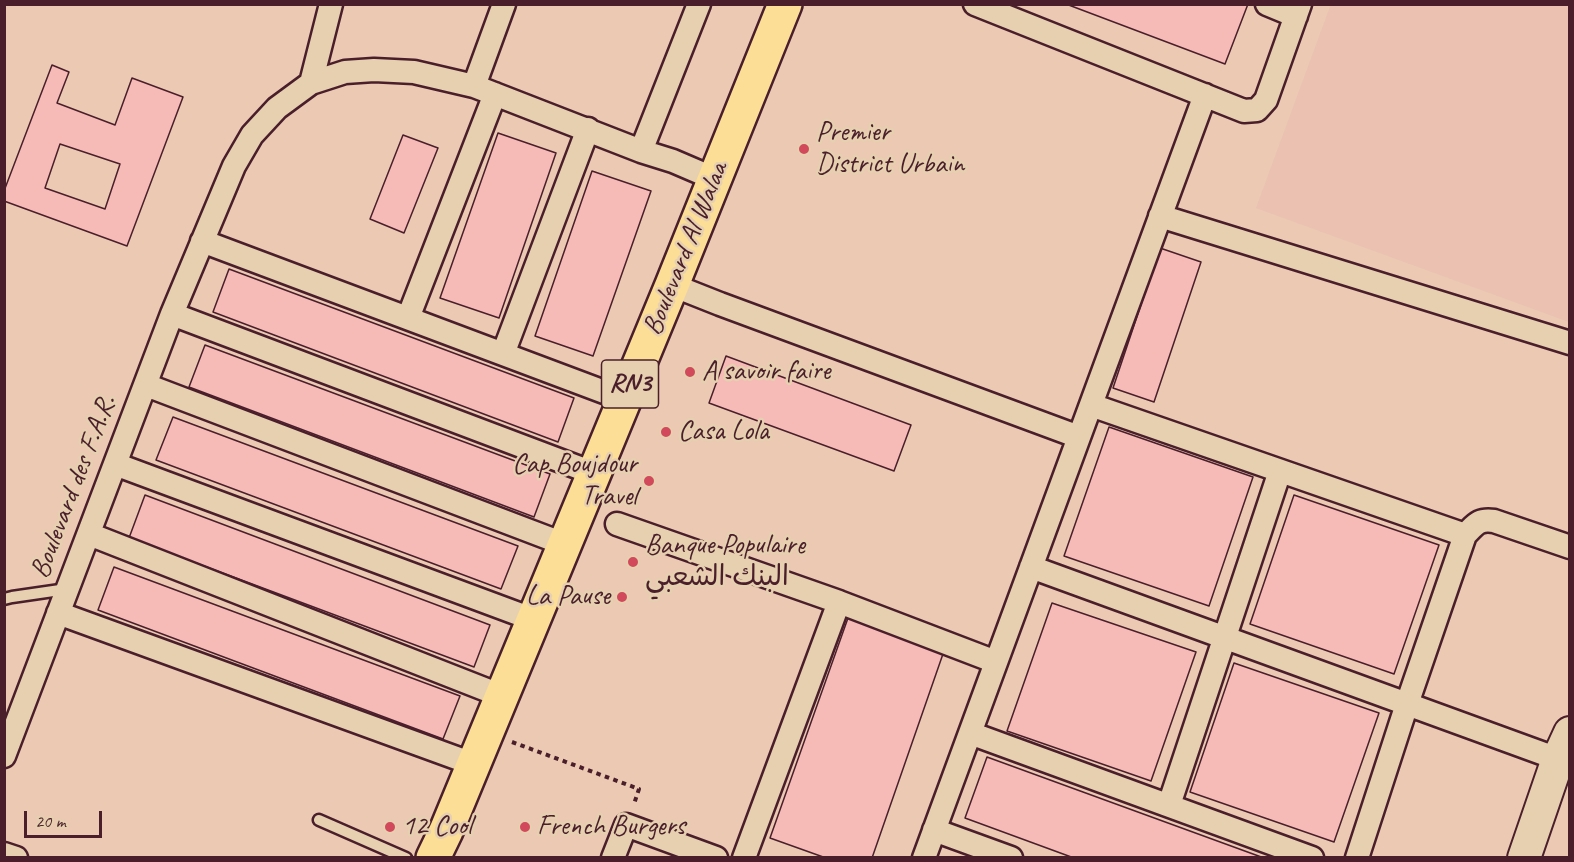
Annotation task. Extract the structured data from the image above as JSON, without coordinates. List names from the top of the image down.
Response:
{
  "streets": {
    "main road": ["Boulevard Al Walaa", "RN3"],
    "street": ["Boulevard des F.A.R."]
  },
  "crossings": [
    ["Boulevard Al Walaa", "Boulevard des F.A.R."]
  ],
  "places": [
    "Premier District Urbain",
    "A savoir faire",
    "Casa Lola",
    "Cap Boujdour Travel",
    "Banque Populaire البنك الشعبي",
    "La Pause",
    "12 Cool",
    "French Burgers"
  ],
  "scale_bar": "20 m"
}
